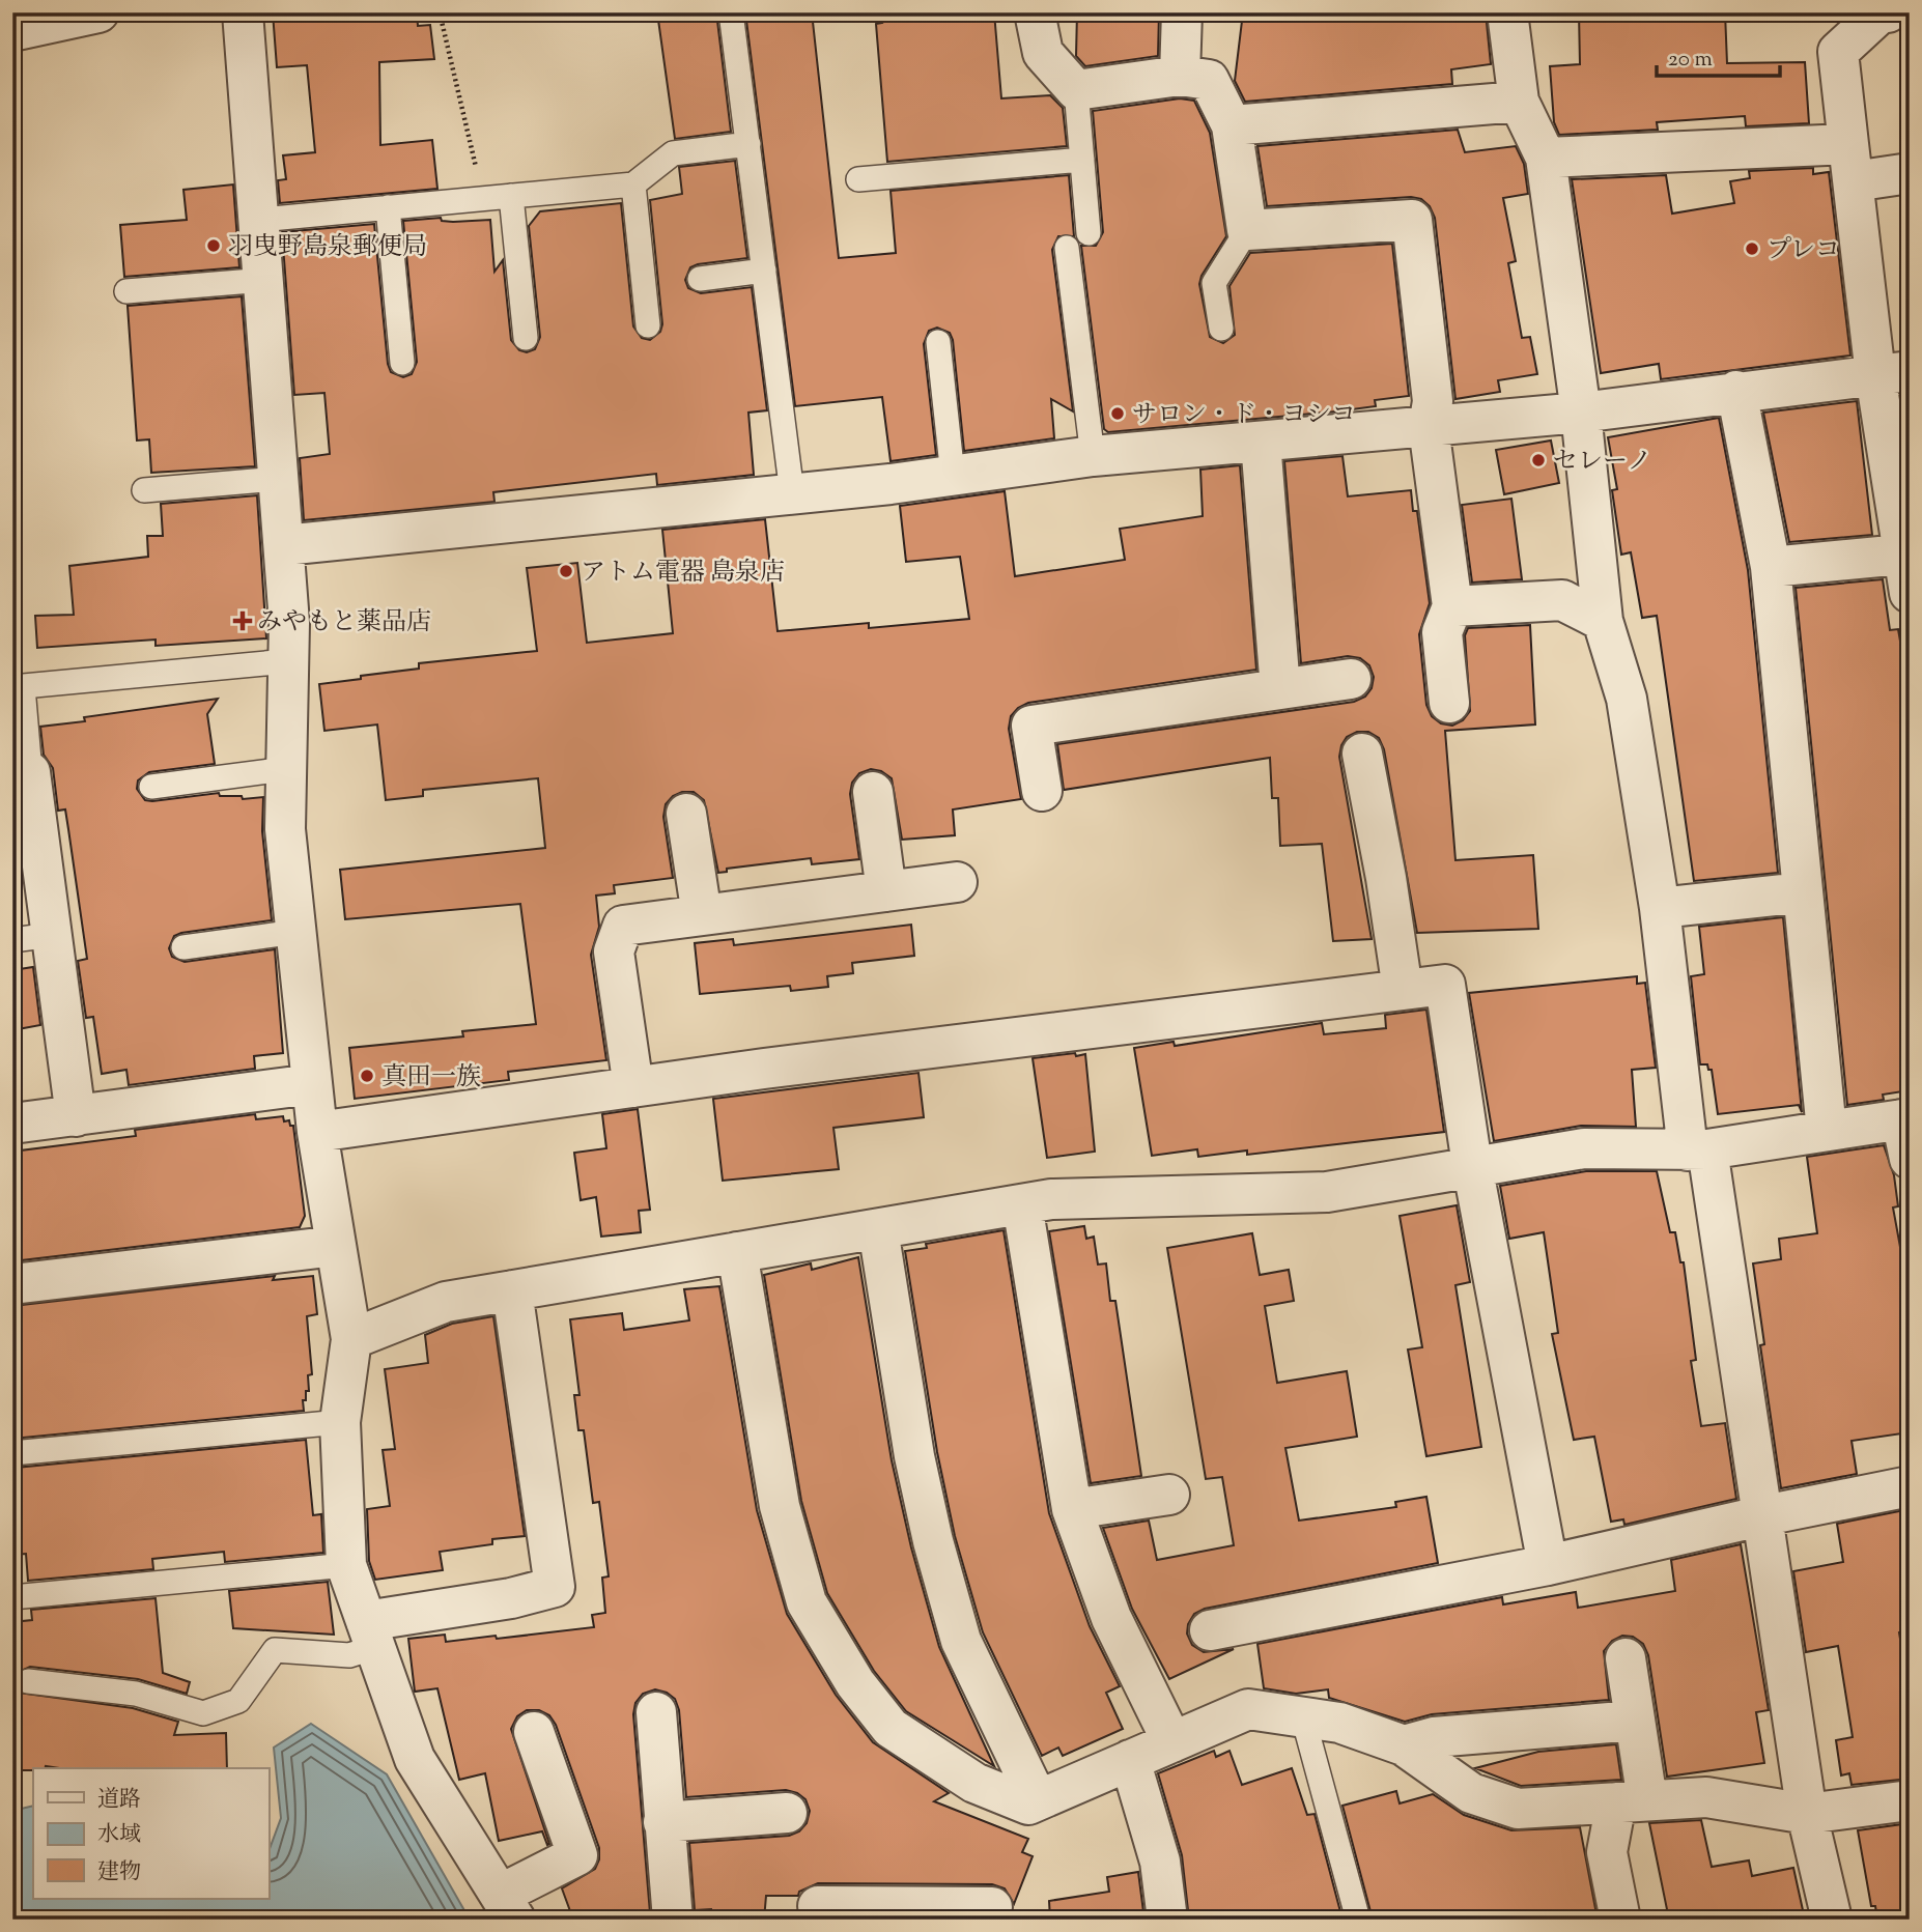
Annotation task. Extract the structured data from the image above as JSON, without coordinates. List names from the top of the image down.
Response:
{
  "places": {
    "other": [
      "羽曳野島泉郵便局",
      "プレコ",
      "サロン・ド・ヨシコ",
      "セレーノ",
      "アトム電器 島泉店",
      "真田一族"
    ],
    "health": ["みやもと薬品店"]
  },
  "legend": ["道路", "水域", "建物"],
  "scale_bar": "20 m"
}
